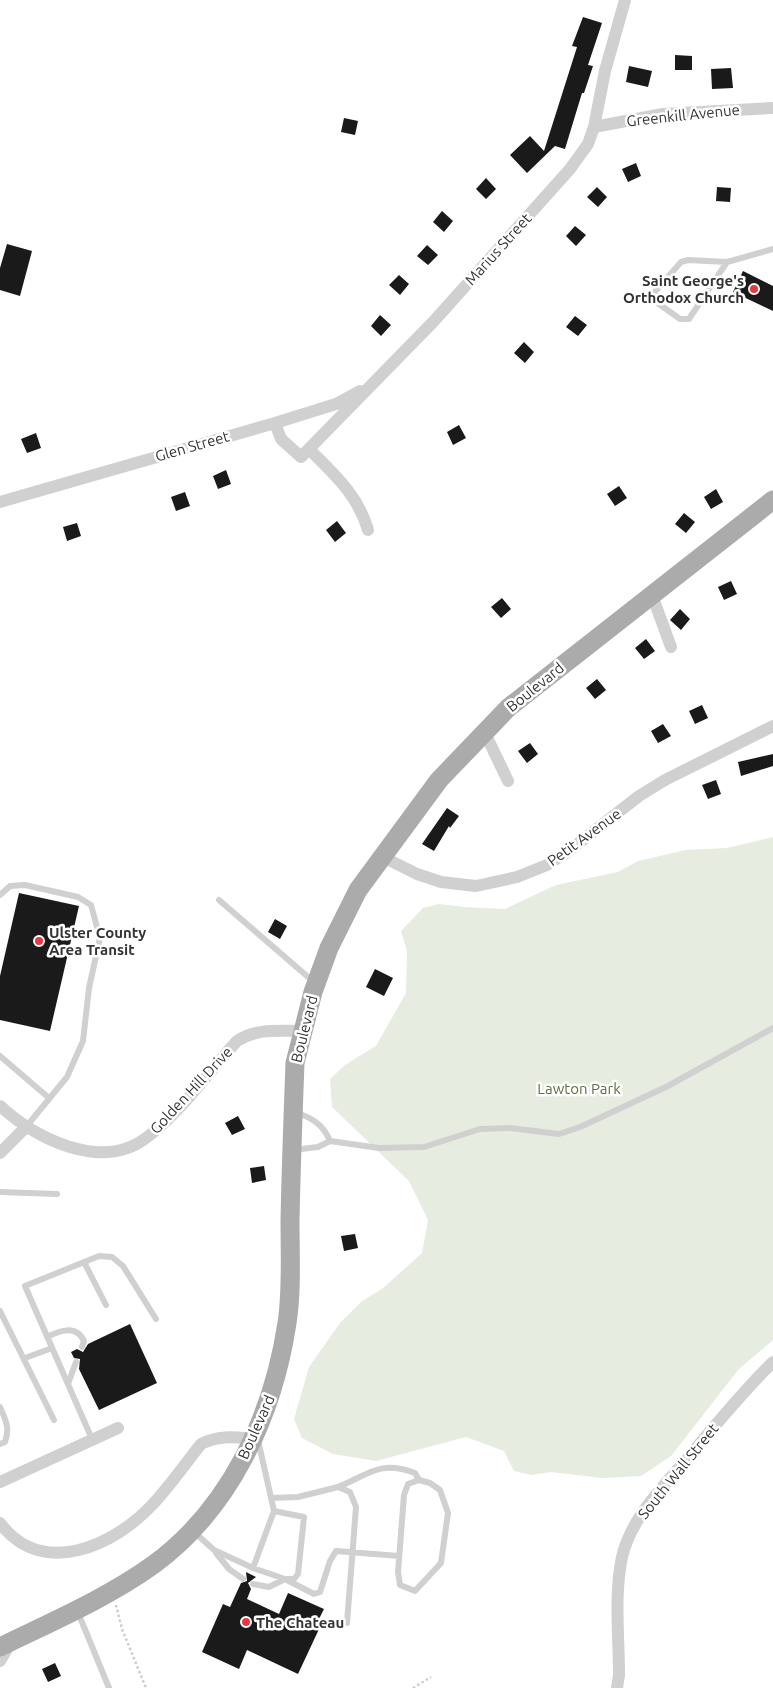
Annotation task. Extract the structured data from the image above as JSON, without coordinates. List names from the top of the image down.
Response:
{
  "streets": {
    "main road": ["Boulevard"],
    "street": [
      "Greenkill Avenue",
      "Marius Street",
      "Glen Street",
      "Petit Avenue",
      "Golden Hill Drive",
      "South Wall Street"
    ]
  },
  "crossings": [
    ["Greenkill Avenue", "Marius Street"],
    ["Marius Street", "Glen Street"],
    ["Boulevard", "Petit Avenue"],
    ["Boulevard", "Golden Hill Drive"]
  ],
  "parks": ["Lawton Park"],
  "places": ["Saint George's Orthodox Church", "Ulster County Area Transit", "The Chateau"]
}
